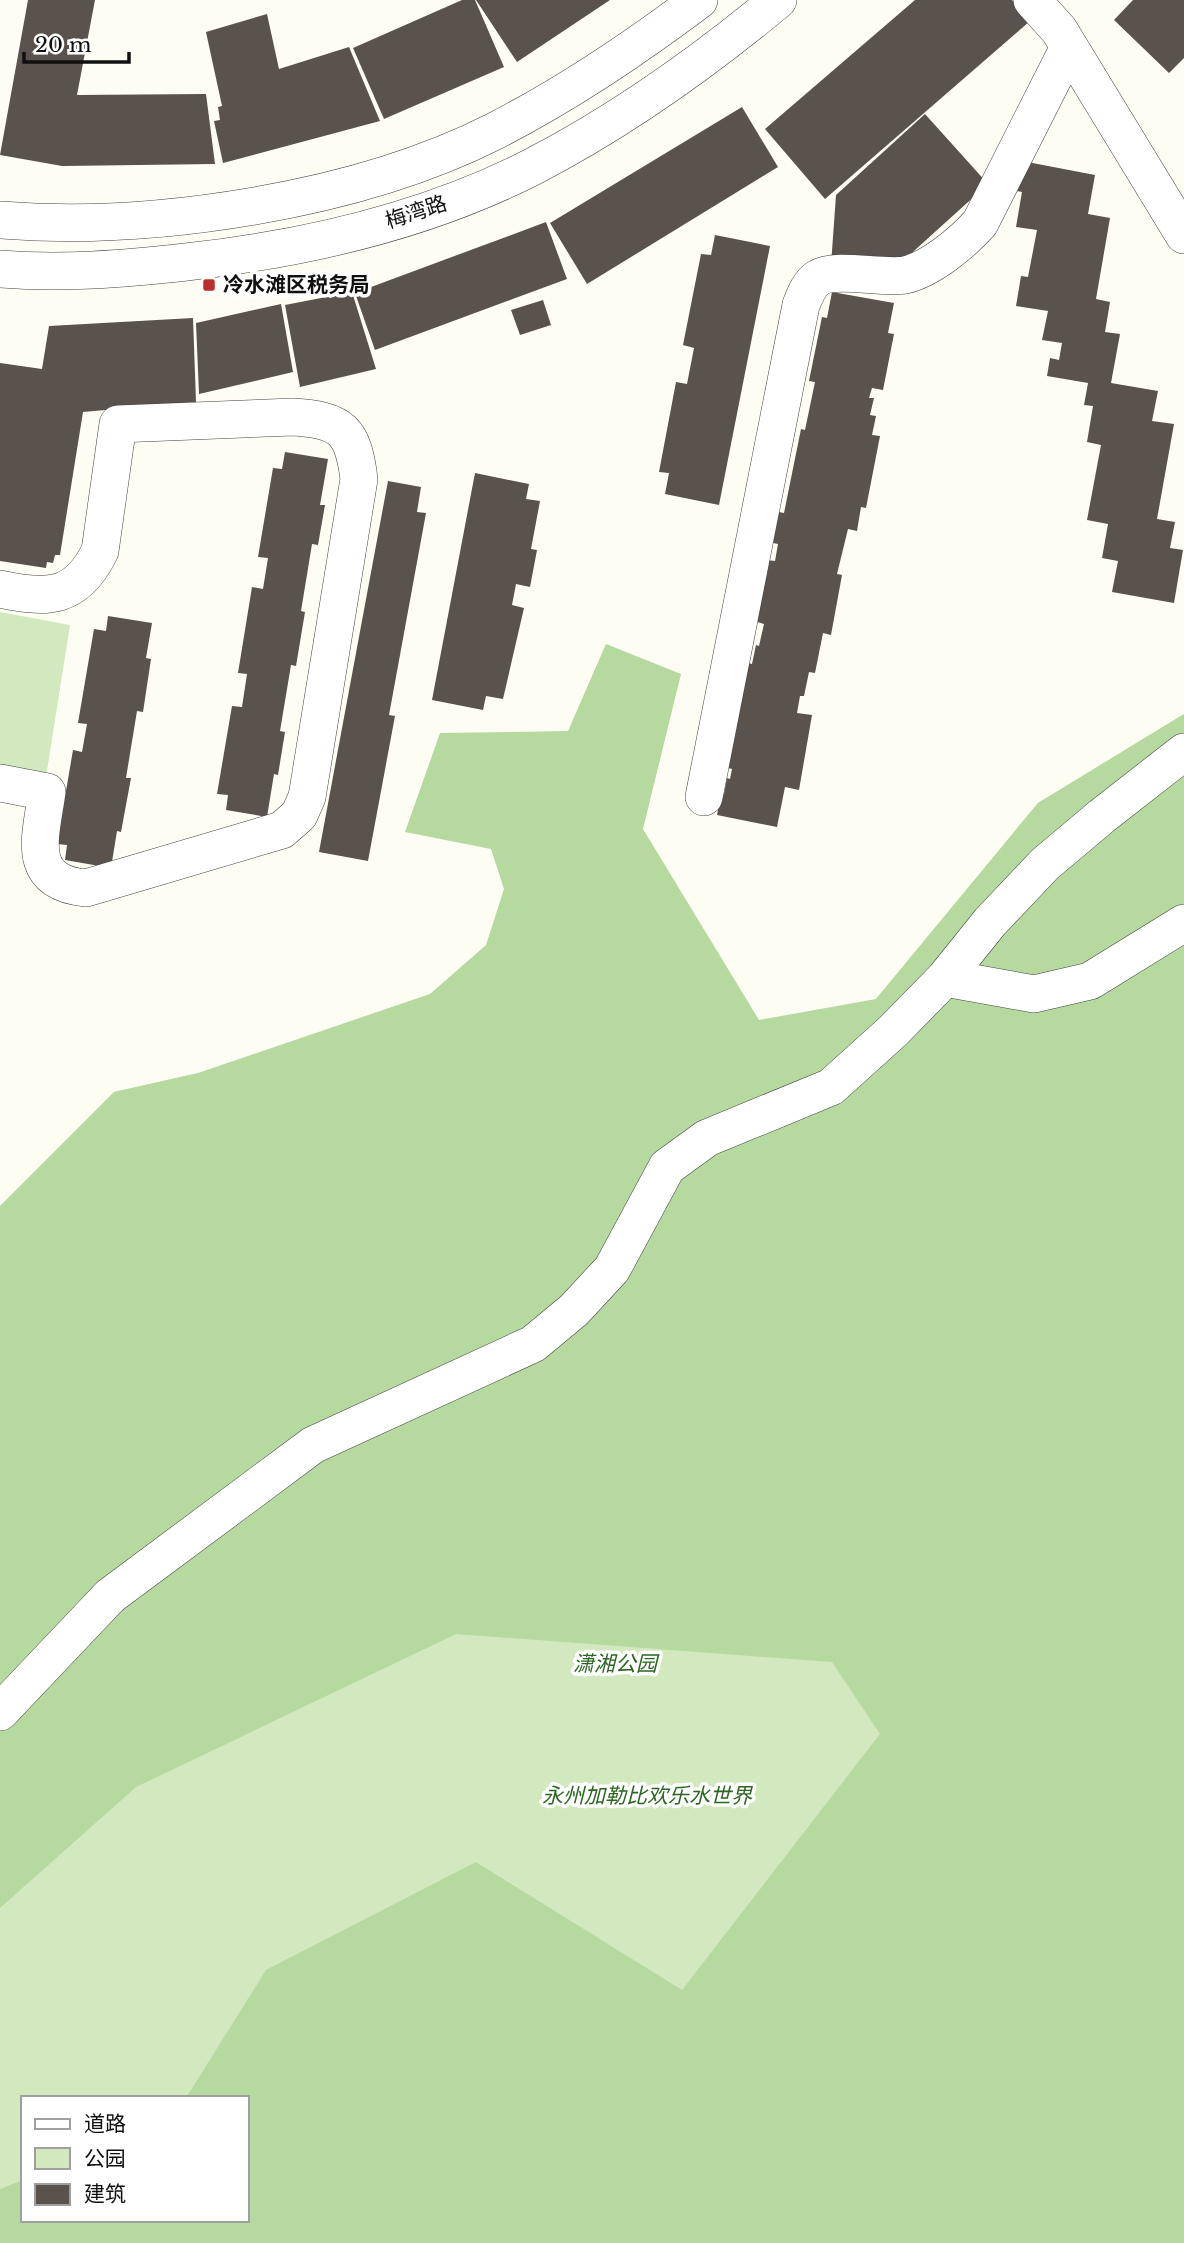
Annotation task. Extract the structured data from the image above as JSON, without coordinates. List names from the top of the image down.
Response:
{
  "streets": {
    "street": ["梅湾路"]
  },
  "parks": ["潇湘公园", "永州加勒比欢乐水世界"],
  "places": {
    "transit": ["冷水滩区税务局"]
  },
  "legend": ["道路", "公园", "建筑"],
  "scale_bar": "20 m"
}
